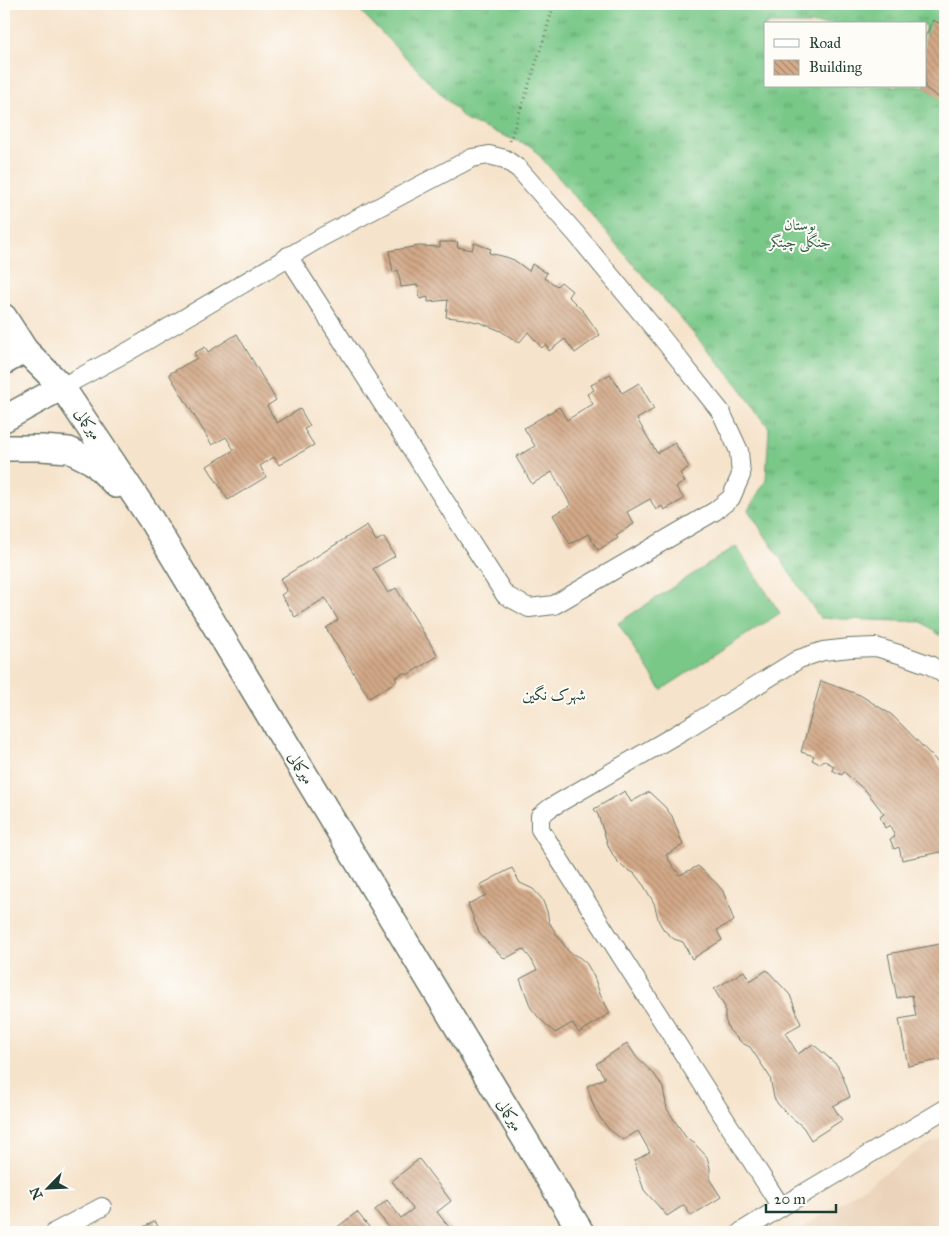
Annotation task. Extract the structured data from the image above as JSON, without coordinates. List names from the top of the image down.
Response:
{
  "streets": {
    "street": ["میرکمالی"]
  },
  "districts": ["شهرک نگین"],
  "parks": ["بوستان جنگلی چیتگر"],
  "legend": ["Road", "Building"],
  "scale_bar": "20 m",
  "north": "bottom left"
}
